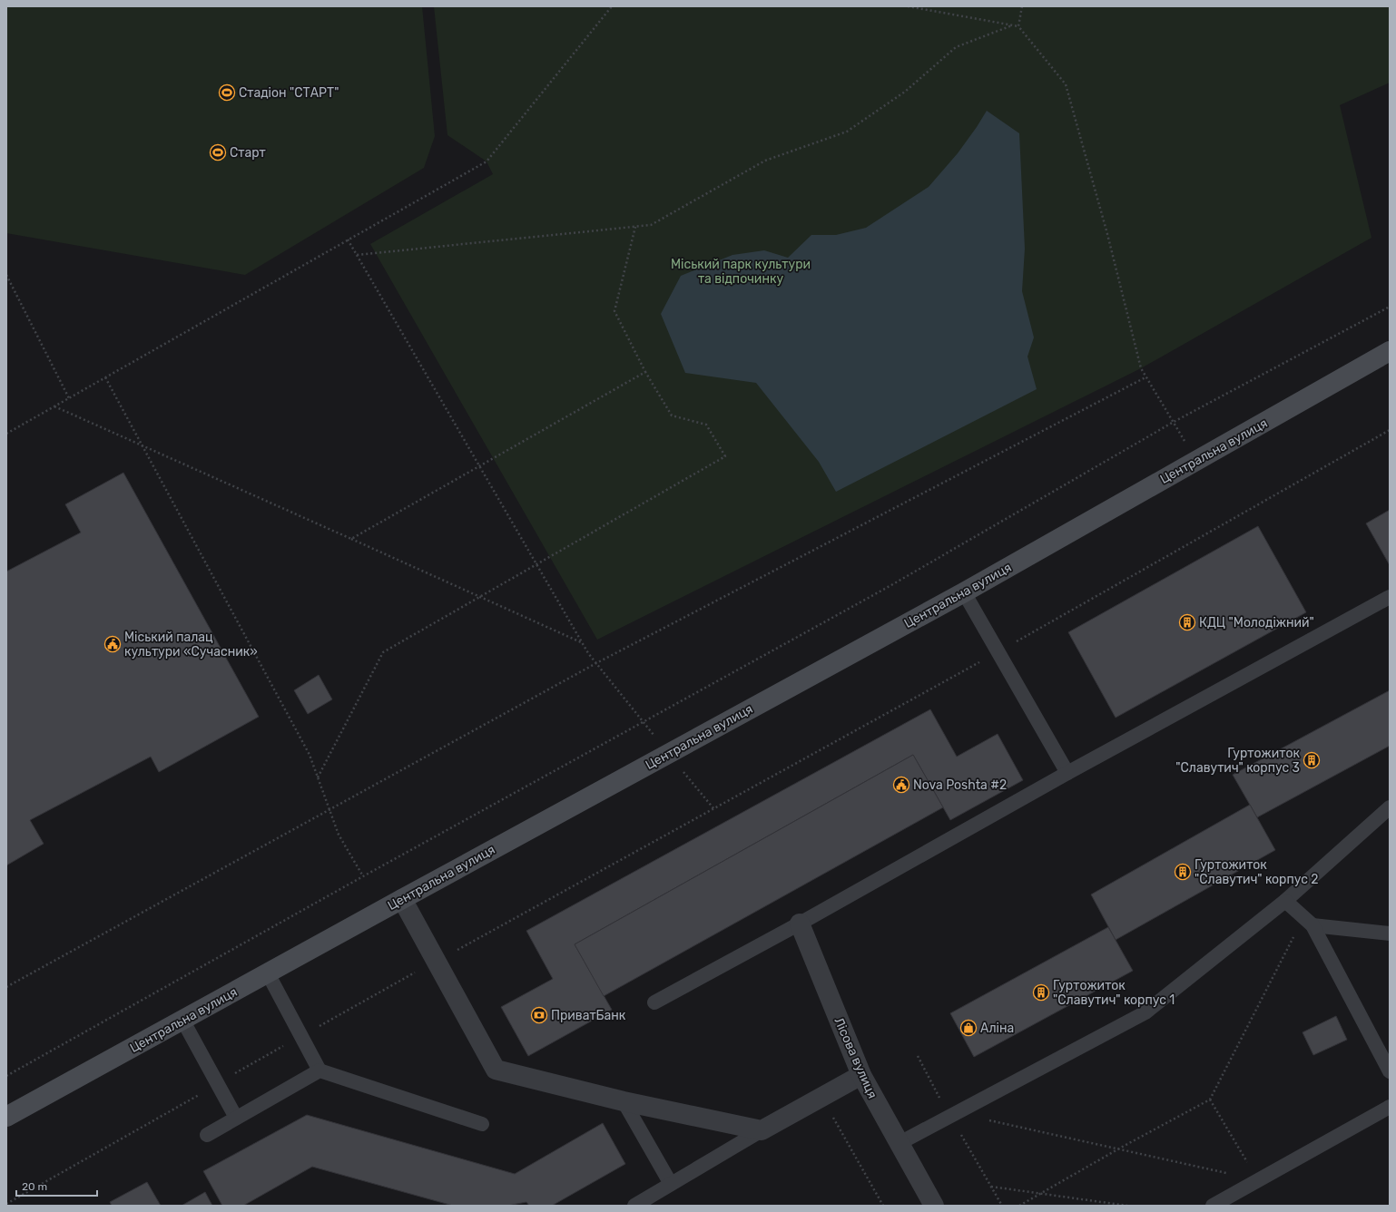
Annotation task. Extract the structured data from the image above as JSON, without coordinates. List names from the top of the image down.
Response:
{
  "streets": {
    "street": ["Центральна вулиця", "Лісова вулиця"]
  },
  "parks": ["Міський парк культури та відпочинку"],
  "places": {
    "sports": ["Стадіон \"СТАРТ\"", "Старт"],
    "building": [
      "КДЦ \"Молодіжний\"",
      "Гуртожиток \"Славутич\" корпус 3",
      "Гуртожиток \"Славутич\" корпус 2",
      "Гуртожиток \"Славутич\" корпус 1"
    ],
    "public building": ["Міський палац культури «Сучасник»", "Nova Poshta #2"],
    "bank": ["ПриватБанк"],
    "shop": ["Аліна"]
  },
  "scale_bar": "20 m"
}
